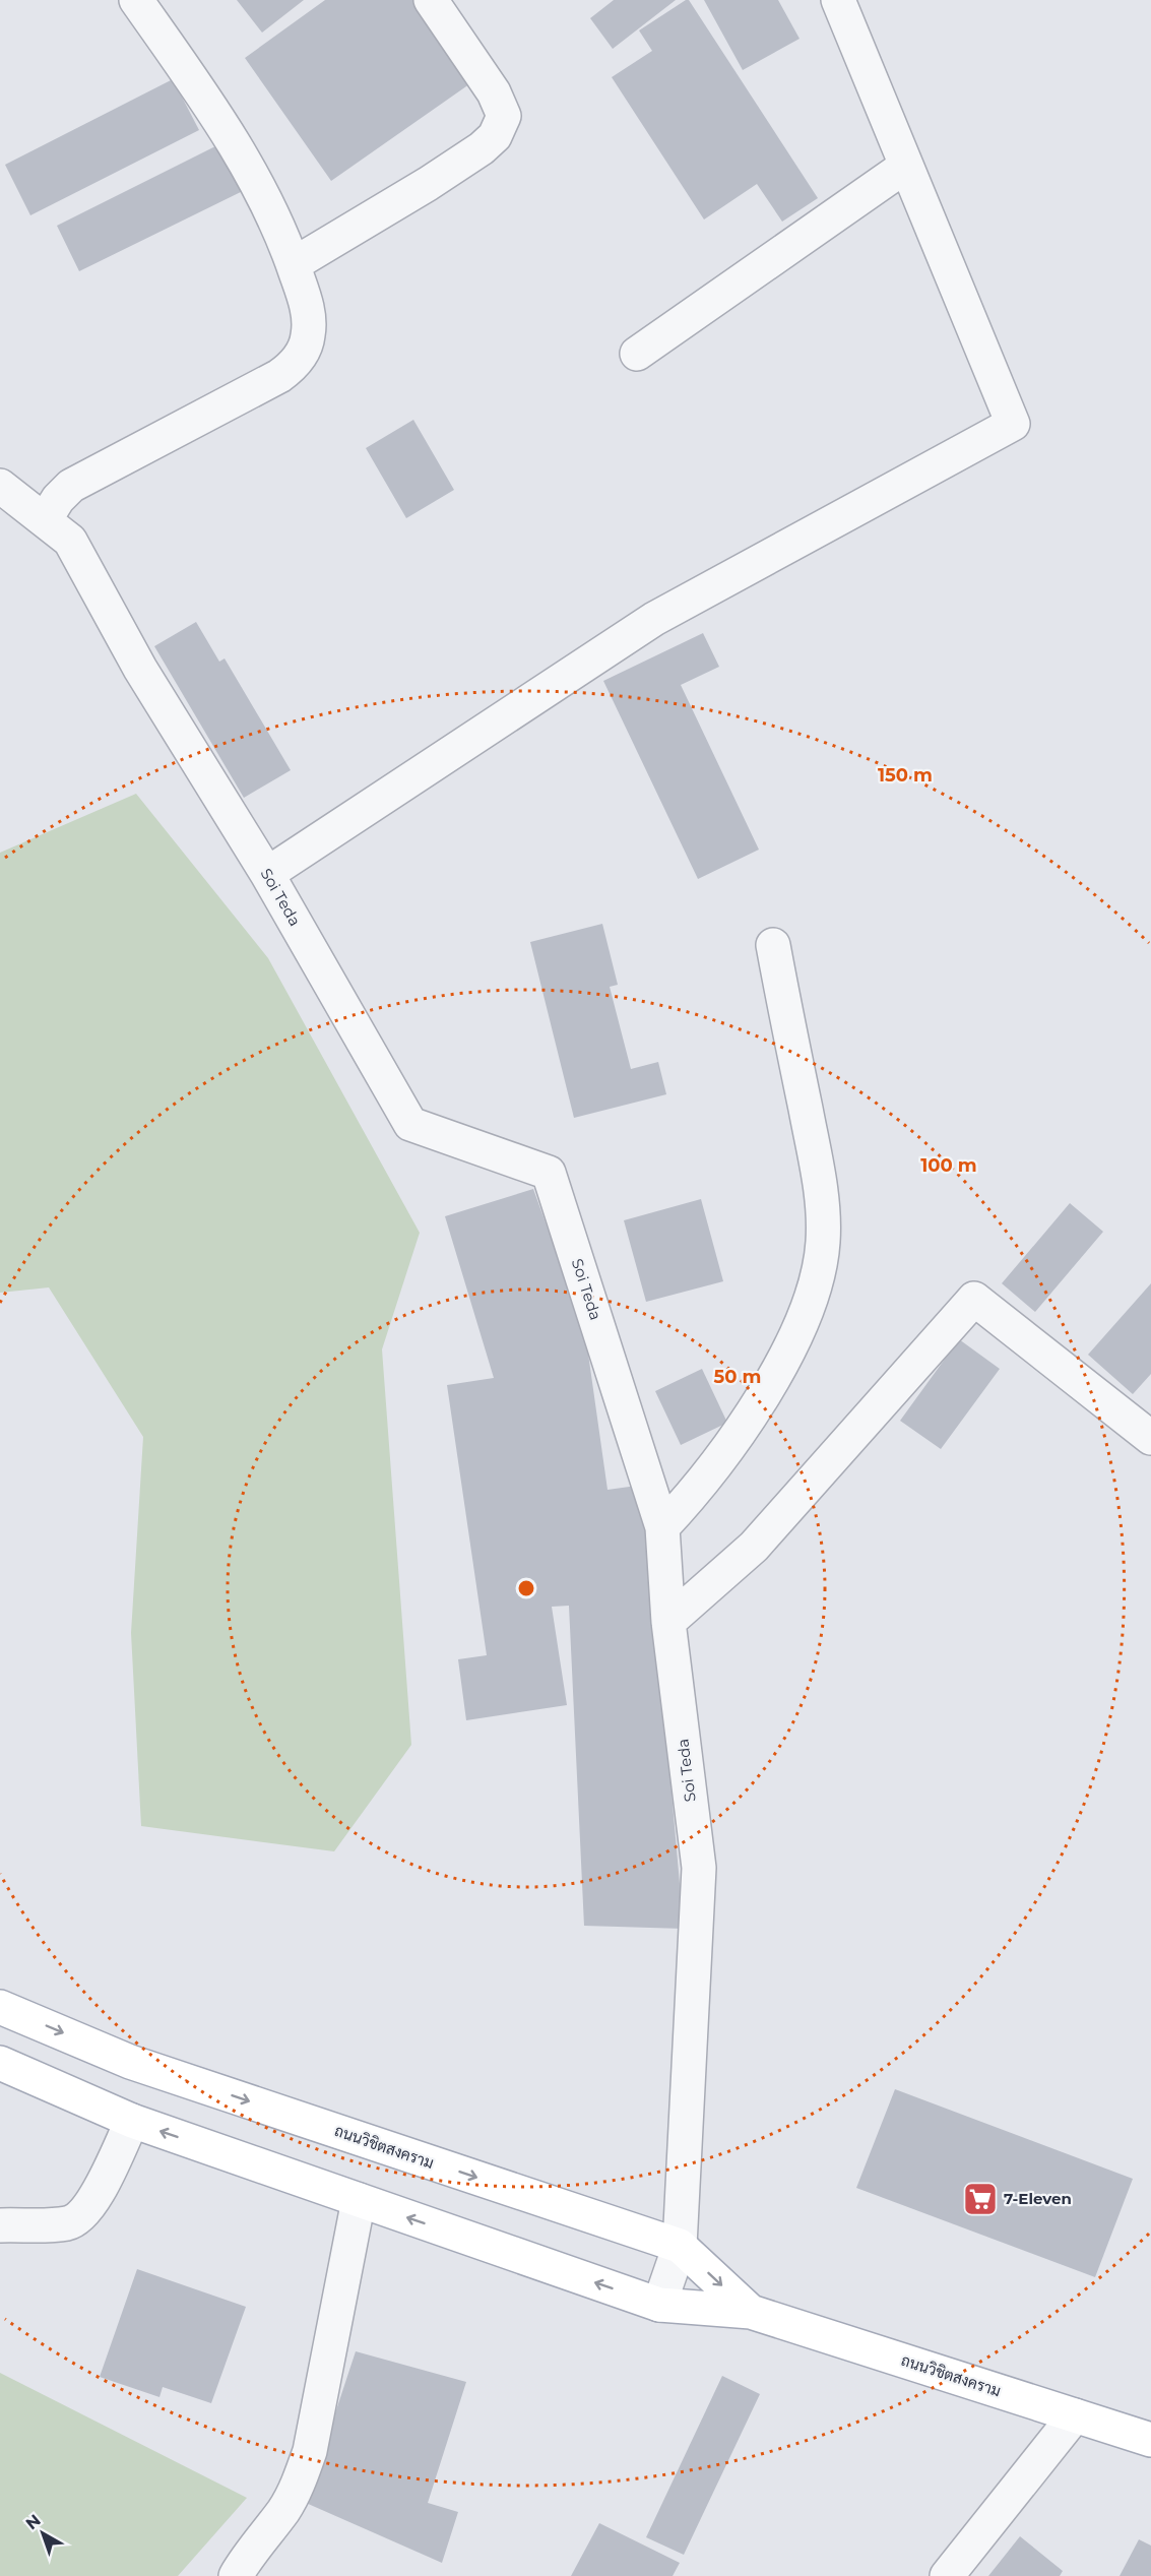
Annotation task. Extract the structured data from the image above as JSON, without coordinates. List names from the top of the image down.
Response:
{
  "streets": {
    "main road": ["ถนนวิชิตสงคราม"],
    "street": ["Soi Teda"]
  },
  "crossings": [
    ["Soi Teda", "ถนนวิชิตสงคราม"]
  ],
  "places": {
    "supermarket": ["7-Eleven"]
  },
  "north": "top left",
  "rings": ["150 m", "100 m", "50 m"]
}
